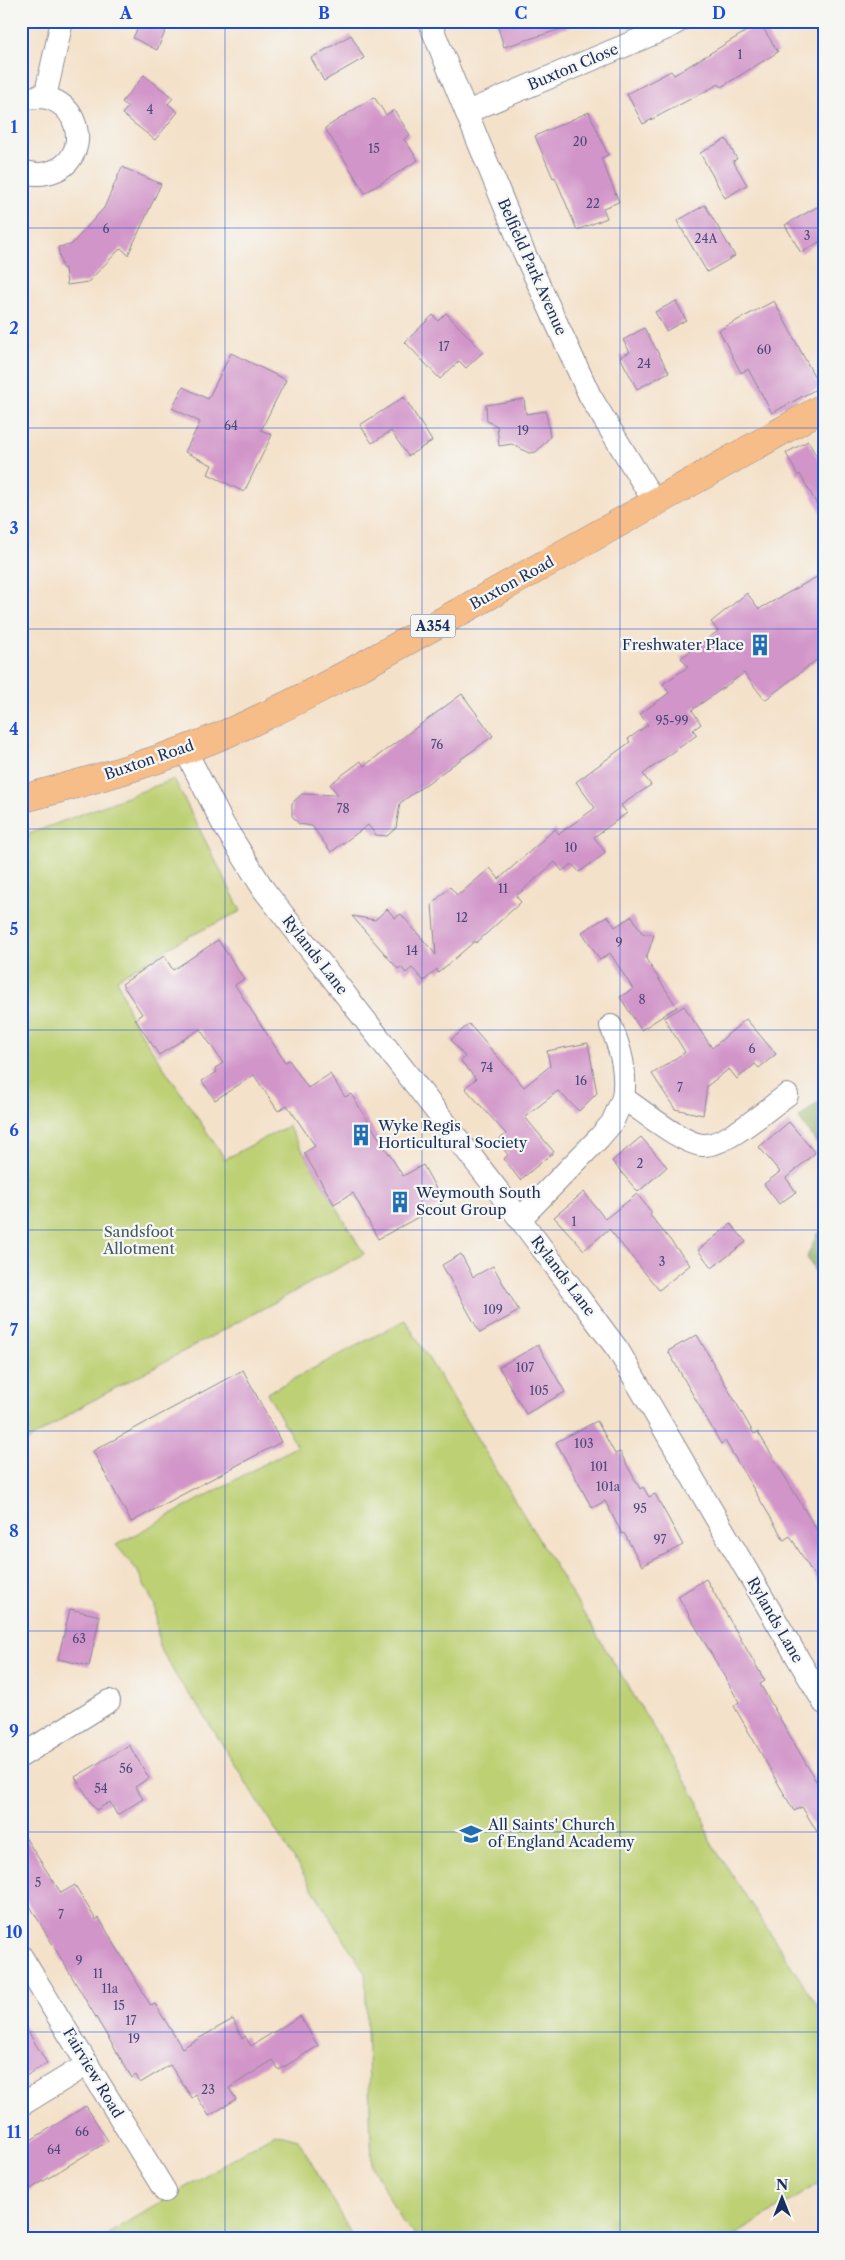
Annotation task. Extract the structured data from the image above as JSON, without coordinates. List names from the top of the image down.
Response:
{
  "streets": {
    "highway": ["Buxton Road", "A354"],
    "street": [
      "Buxton Close",
      "Belfield Park Avenue",
      "Rylands Lane",
      "Fairview Road"
    ]
  },
  "crossings": [
    ["Buxton Close", "Belfield Park Avenue"],
    ["Belfield Park Avenue", "Buxton Road"],
    ["Buxton Road", "Rylands Lane"]
  ],
  "parks": ["Sandsfoot Allotment"],
  "places": {
    "building": ["Freshwater Place", "Wyke Regis Horticultural Society", "Weymouth South Scout Group"],
    "school or university": ["All Saints' Church of England Academy"]
  },
  "house_numbers": [
    "1",
    "4",
    "20",
    "15",
    "22",
    "6",
    "3",
    "24A",
    "17",
    "60",
    "24",
    "64",
    "19",
    "95-99",
    "76",
    "78",
    "10",
    "11",
    "12",
    "9",
    "14",
    "8",
    "6",
    "74",
    "16",
    "7",
    "2",
    "1",
    "3",
    "109",
    "107",
    "105",
    "103",
    "101",
    "101a",
    "95",
    "97",
    "63",
    "56",
    "54",
    "5",
    "7",
    "9",
    "11",
    "11a",
    "15",
    "17",
    "19",
    "23",
    "66",
    "64"
  ],
  "north": "top",
  "grid": {
    "columns": [
      "A",
      "B",
      "C",
      "D"
    ],
    "rows": [
      "1",
      "2",
      "3",
      "4",
      "5",
      "6",
      "7",
      "8",
      "9",
      "10",
      "11"
    ]
  }
}
